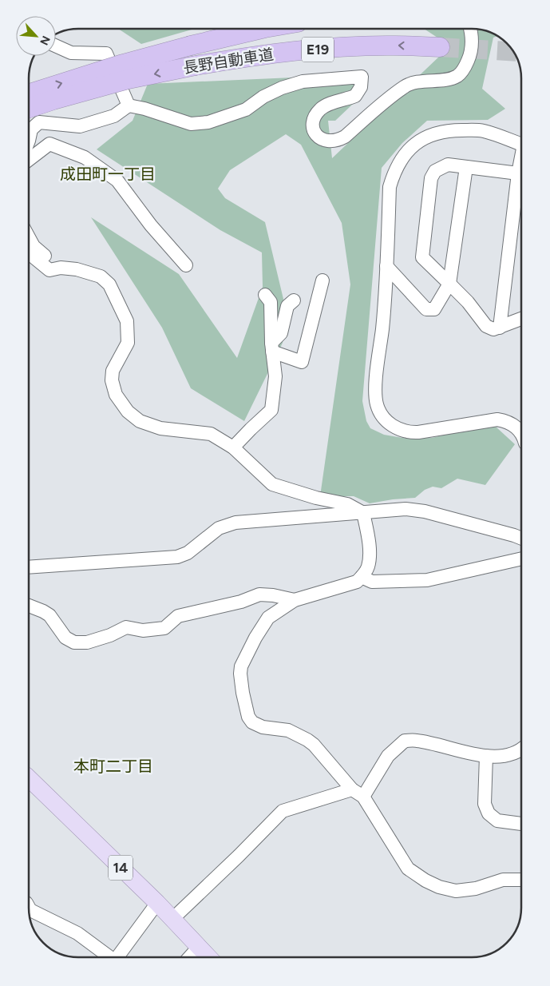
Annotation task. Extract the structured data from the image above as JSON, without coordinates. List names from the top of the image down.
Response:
{
  "streets": {
    "highway": ["E19", "長野自動車道"],
    "main road": ["14"]
  },
  "districts": ["成田町一丁目", "本町二丁目"],
  "north": "bottom right"
}
